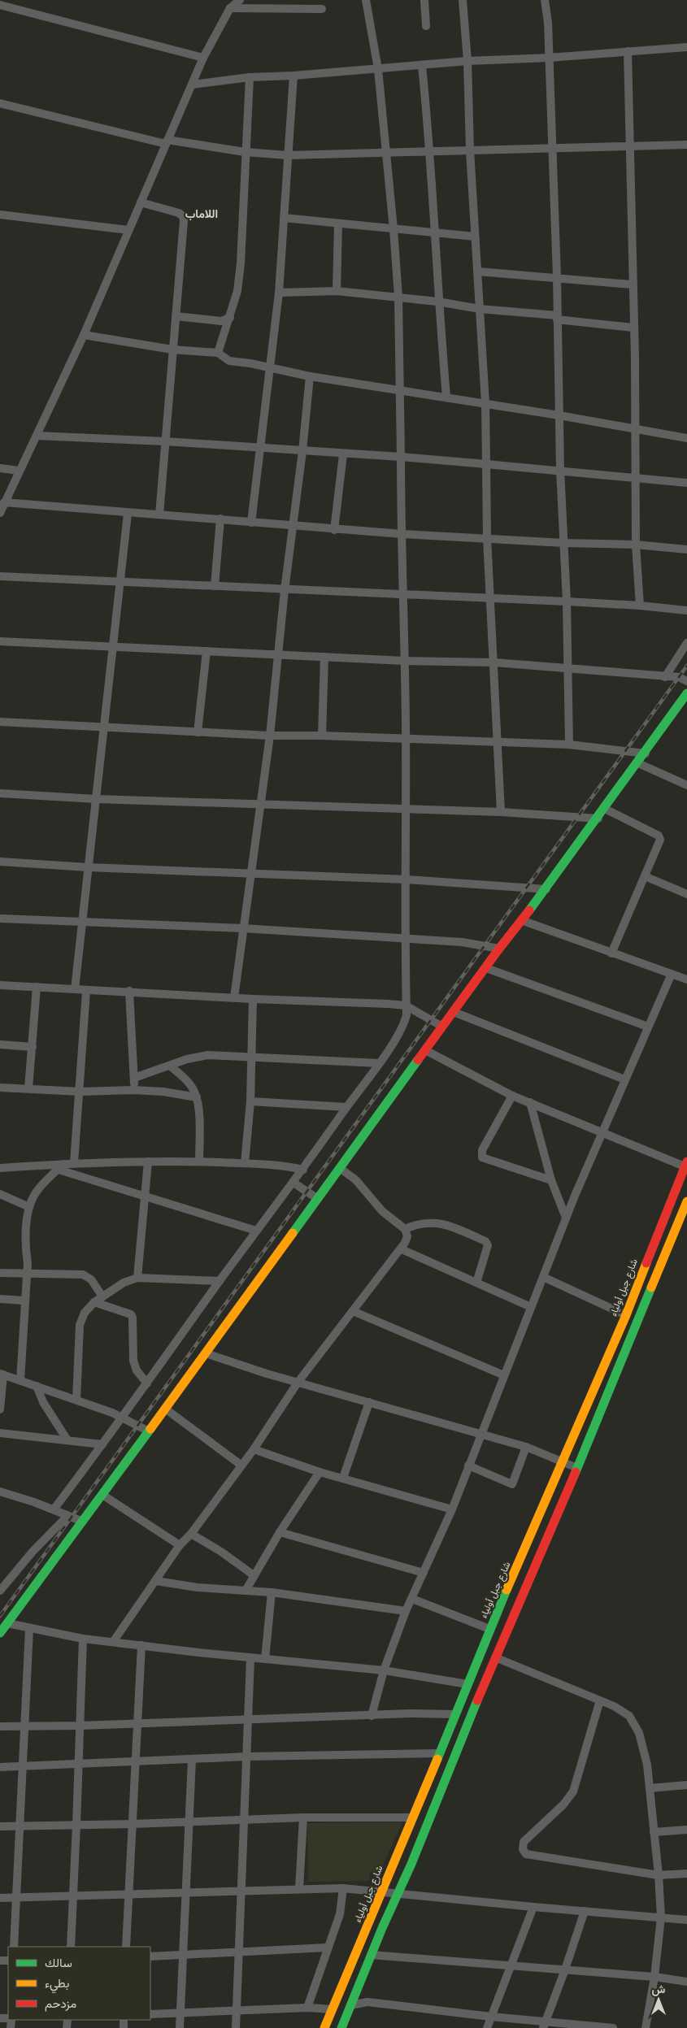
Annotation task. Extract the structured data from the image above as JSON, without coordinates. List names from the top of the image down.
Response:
{
  "streets": {
    "main road": ["شارع جبل أولياء"]
  },
  "districts": ["اللاماب"],
  "legend": ["سالك", "بطيء", "مزدحم"],
  "north": "top"
}
